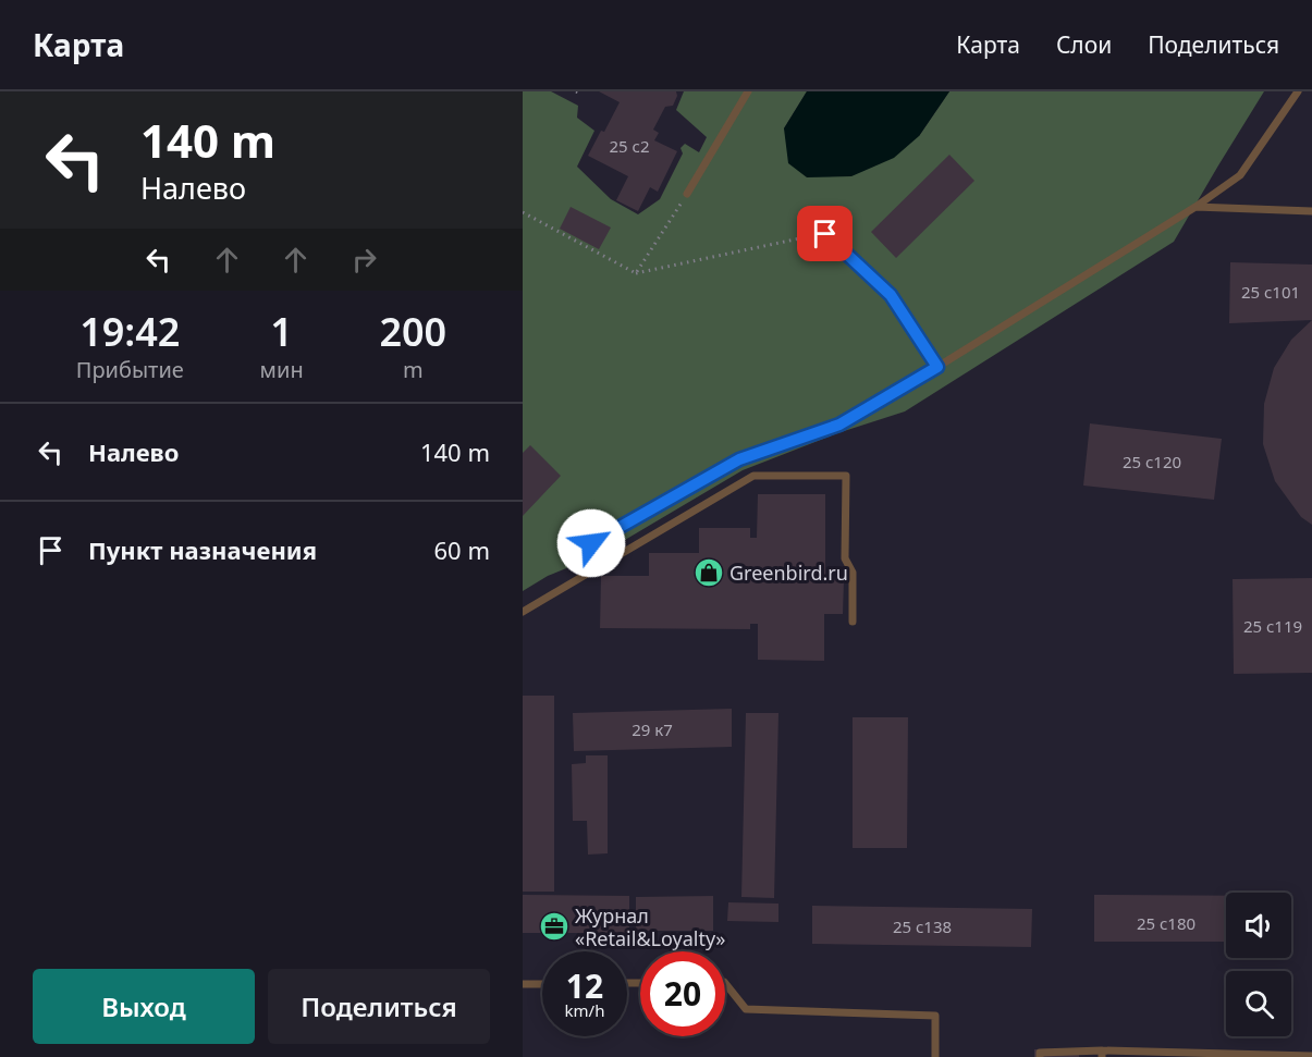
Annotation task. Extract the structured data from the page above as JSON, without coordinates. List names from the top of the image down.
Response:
{
  "places": {
    "shop": ["Greenbird.ru"],
    "office": ["Журнал «Retail&Loyalty»"]
  },
  "house_numbers": [
    "25 с2",
    "25 с101",
    "25 с120",
    "25 с119",
    "29 к7",
    "25 с180",
    "25 с138"
  ],
  "page": {
    "header": "Карта",
    "nav": ["Карта", "Слои", "Поделиться"],
    "turn": ["140 m", "Налево"],
    "eta": [
      "19:42",
      "Прибытие",
      "1",
      "мин",
      "200",
      "m"
    ],
    "list": [
      {
        "name": "Налево",
        "value": "140 m"
      },
      {
        "name": "Пункт назначения",
        "value": "60 m"
      }
    ],
    "speed": "12 km/h",
    "limit": "20",
    "buttons": ["Выход", "Поделиться"]
  }
}
